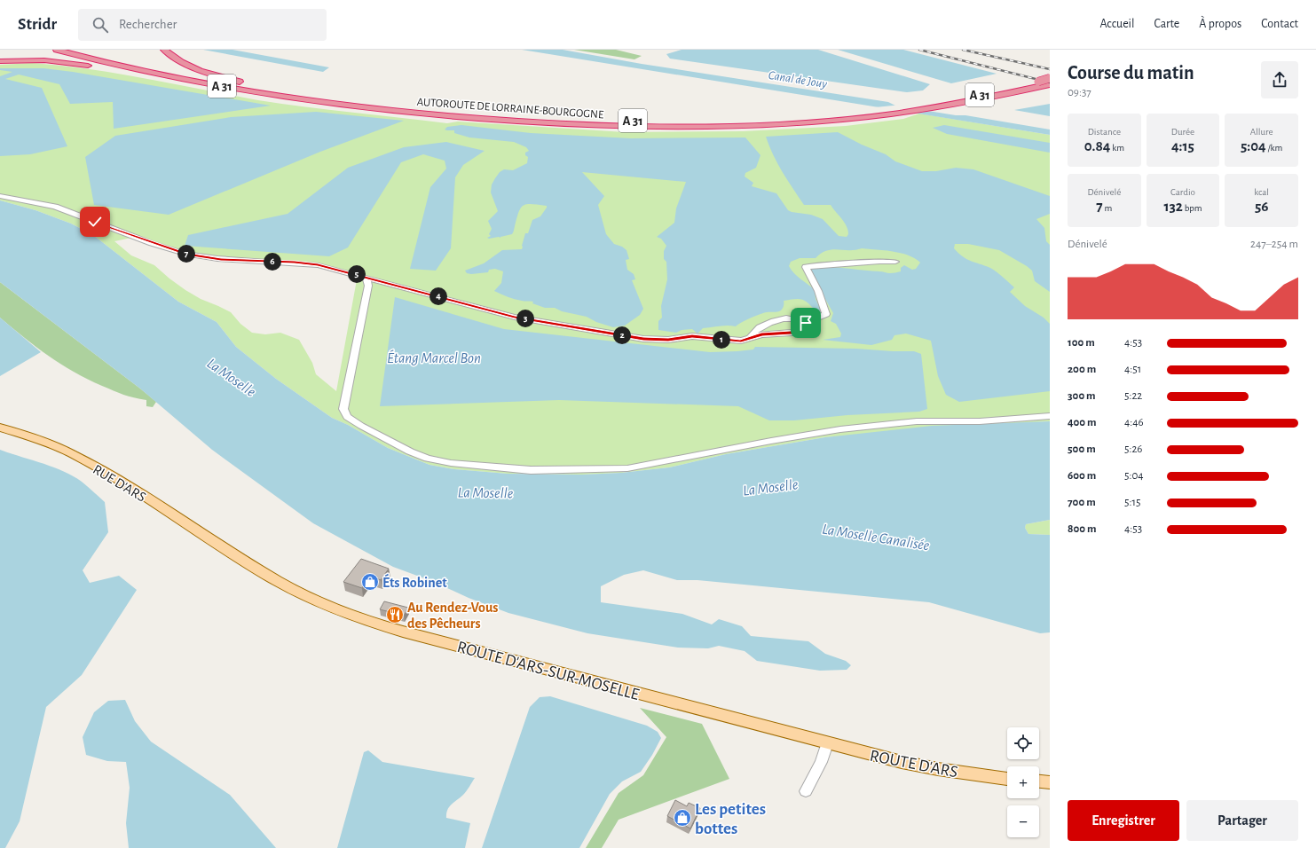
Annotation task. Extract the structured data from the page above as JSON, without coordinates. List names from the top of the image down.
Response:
{
  "streets": {
    "highway": ["A 31", "AUTOROUTE DE LORRAINE-BOURGOGNE"],
    "main road": ["RUE D'ARS", "ROUTE D'ARS-SUR-MOSELLE", "ROUTE D'ARS"]
  },
  "crossings": [
    ["RUE D'ARS", "ROUTE D'ARS-SUR-MOSELLE"],
    ["ROUTE D'ARS-SUR-MOSELLE", "ROUTE D'ARS"]
  ],
  "water": [
    "Canal de Jouy",
    "Étang Marcel Bon",
    "La Moselle",
    "La Moselle Canalisée"
  ],
  "places": {
    "shop": ["Éts Robinet", "Les petites bottes"],
    "restaurant": ["Au Rendez-Vous des Pêcheurs"]
  },
  "page": {
    "header": "Stridr",
    "search": "Rechercher",
    "nav": [
      "Accueil",
      "Carte",
      "À propos",
      "Contact"
    ],
    "heading": ["Course du matin", "09:37"],
    "stats": [
      ["Distance", "0.84 km"],
      ["Durée", "4:15"],
      ["Allure", "5:04 /km"],
      ["Dénivelé", "7 m"],
      ["Cardio", "132 bpm"],
      ["kcal", "56"]
    ],
    "chart": ["Dénivelé", "247–254 m"],
    "pins": [
      "7",
      "6",
      "5",
      "4",
      "3",
      "2",
      "1"
    ],
    "list": [
      {
        "name": "100 m",
        "note": "4:53"
      },
      {
        "name": "200 m",
        "note": "4:51"
      },
      {
        "name": "300 m",
        "note": "5:22"
      },
      {
        "name": "400 m",
        "note": "4:46"
      },
      {
        "name": "500 m",
        "note": "5:26"
      },
      {
        "name": "600 m",
        "note": "5:04"
      },
      {
        "name": "700 m",
        "note": "5:15"
      },
      {
        "name": "800 m",
        "note": "4:53"
      }
    ],
    "map_buttons": ["+", "−"],
    "buttons": ["Enregistrer", "Partager"]
  }
}
